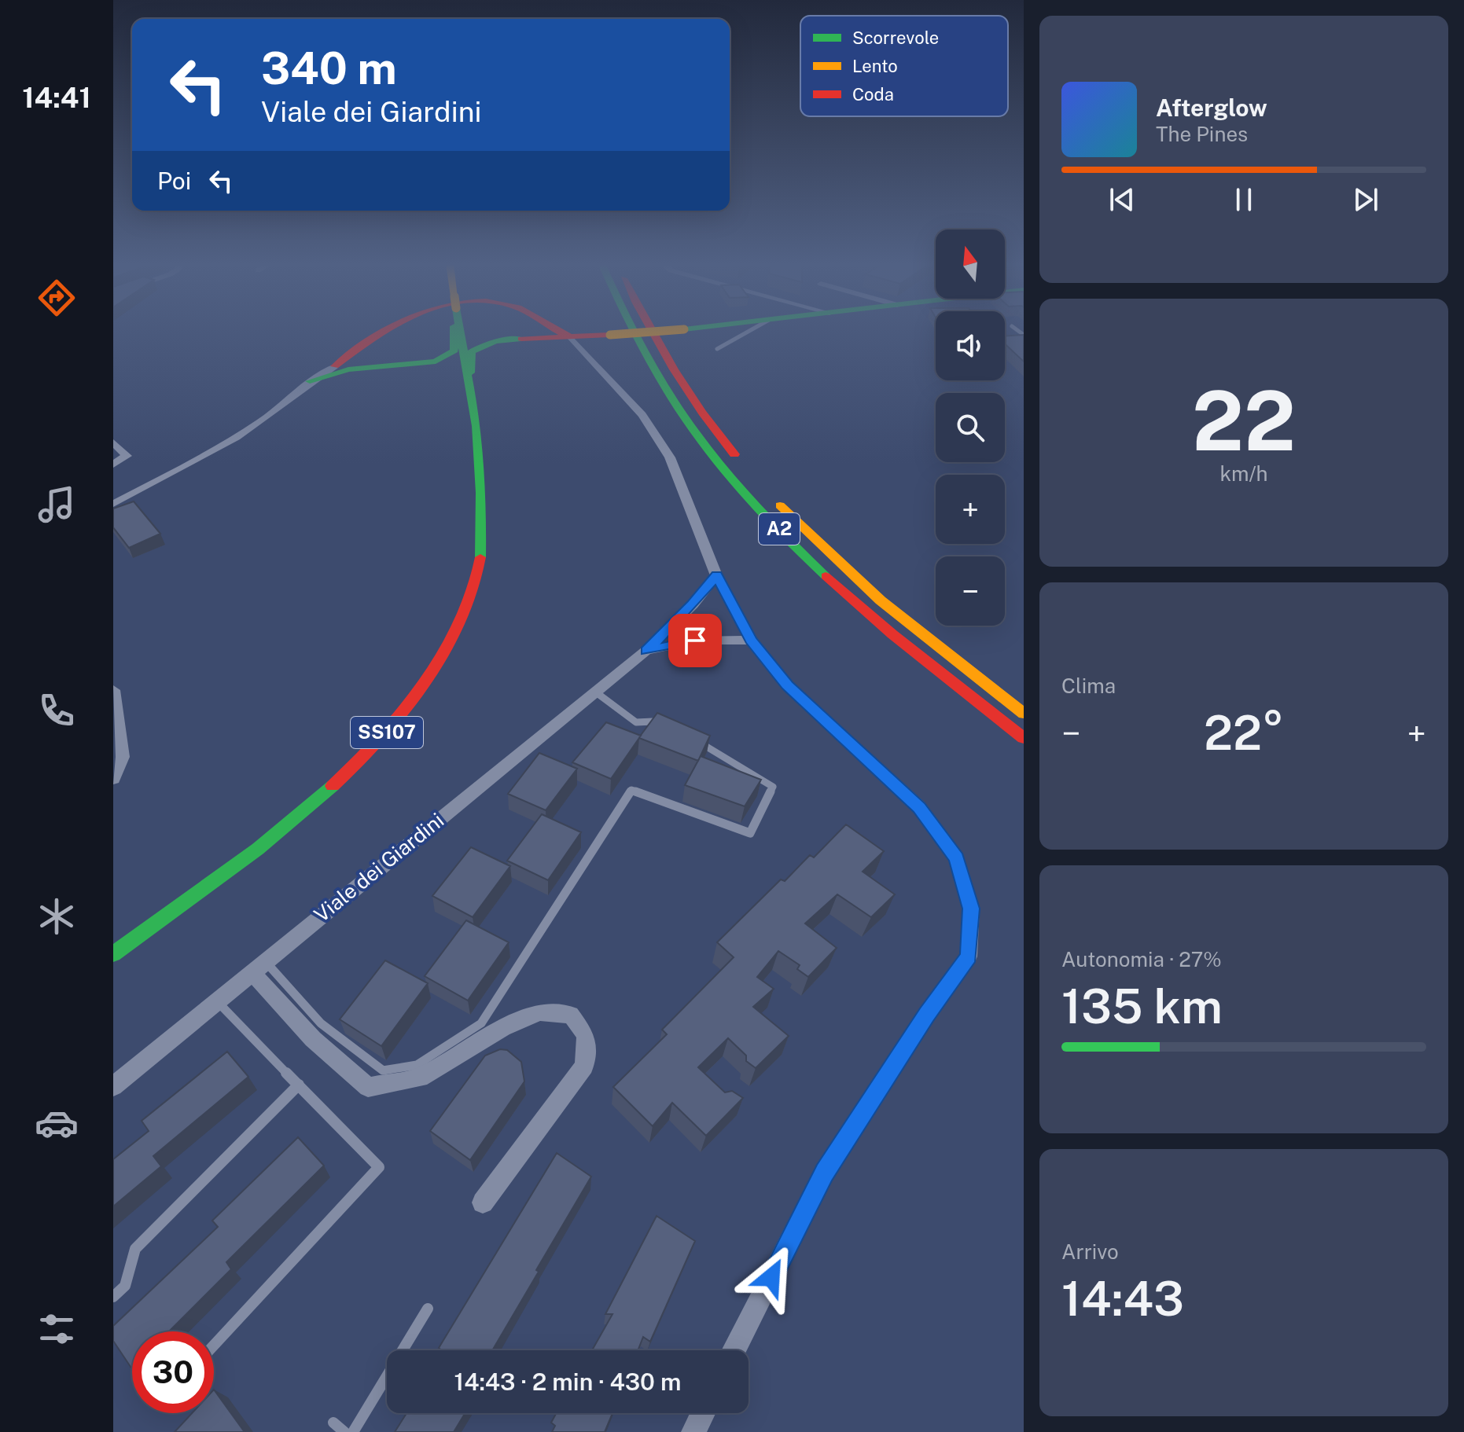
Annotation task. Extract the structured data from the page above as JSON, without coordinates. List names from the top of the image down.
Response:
{
  "streets": {
    "main road": ["A2", "SS107"],
    "street": ["Viale dei Giardini"]
  },
  "legend": ["Scorrevole", "Lento", "Coda"],
  "north": "top",
  "page": {
    "tabs": "14:41",
    "turn": ["340 m", "Viale dei Giardini"],
    "song": ["Afterglow", "The Pines"],
    "then": "Poi",
    "map_buttons": ["+", "−"],
    "tile": [
      ["22", "km/h"],
      "Clima",
      ["Autonomia · 27%", "135 km"],
      ["Arrivo", "14:43"]
    ],
    "heat": ["−", "22°", "+"],
    "limit": "30",
    "trip": "14:43 · 2 min · 430 m"
  }
}
